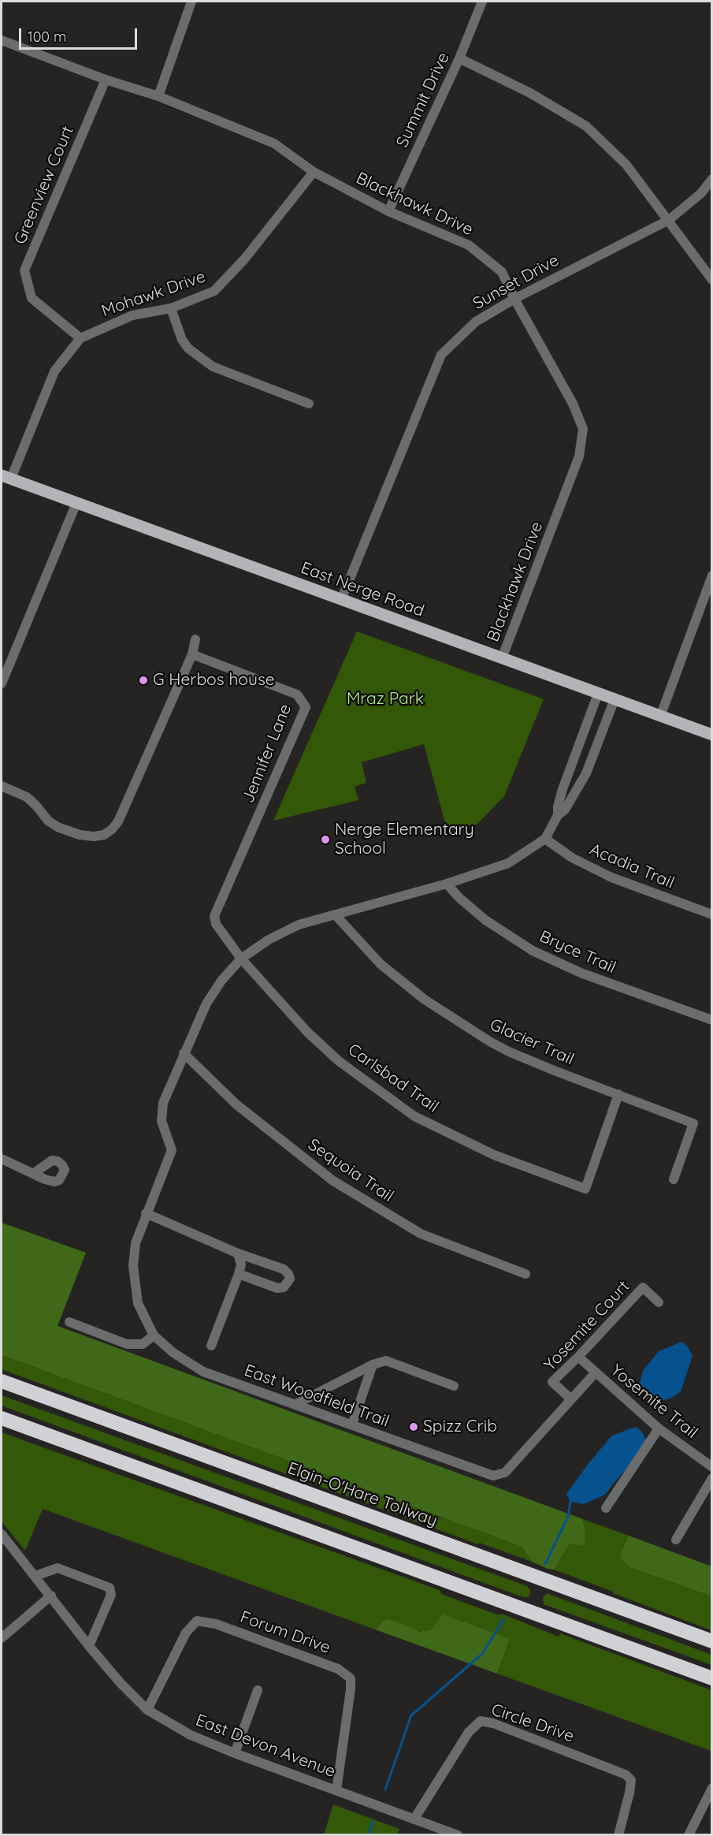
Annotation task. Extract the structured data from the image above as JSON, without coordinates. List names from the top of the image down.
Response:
{
  "streets": {
    "highway": ["Elgin-O'Hare Tollway"],
    "main road": ["East Nerge Road"],
    "street": [
      "Summit Drive",
      "Greenview Court",
      "Blackhawk Drive",
      "Sunset Drive",
      "Mohawk Drive",
      "Jennifer Lane",
      "Acadia Trail",
      "Bryce Trail",
      "Glacier Trail",
      "Carlsbad Trail",
      "Sequoia Trail",
      "Yosemite Court",
      "East Woodfield Trail",
      "Yosemite Trail",
      "Forum Drive",
      "Circle Drive",
      "East Devon Avenue"
    ]
  },
  "crossings": [
    ["Summit Drive", "Blackhawk Drive"],
    ["Greenview Court", "Blackhawk Drive"],
    ["Greenview Court", "Mohawk Drive"],
    ["Blackhawk Drive", "Sunset Drive"],
    ["Blackhawk Drive", "Mohawk Drive"],
    ["Blackhawk Drive", "East Nerge Road"],
    ["Sunset Drive", "East Nerge Road"],
    ["Mohawk Drive", "East Nerge Road"],
    ["Jennifer Lane", "Carlsbad Trail"],
    ["Glacier Trail", "Carlsbad Trail"],
    ["Yosemite Court", "East Woodfield Trail"],
    ["Yosemite Court", "Yosemite Trail"],
    ["Forum Drive", "East Devon Avenue"],
    ["Circle Drive", "East Devon Avenue"]
  ],
  "parks": ["Mraz Park"],
  "places": ["G Herbos house", "Nerge Elementary School", "Spizz Crib"],
  "scale_bar": "100 m"
}
